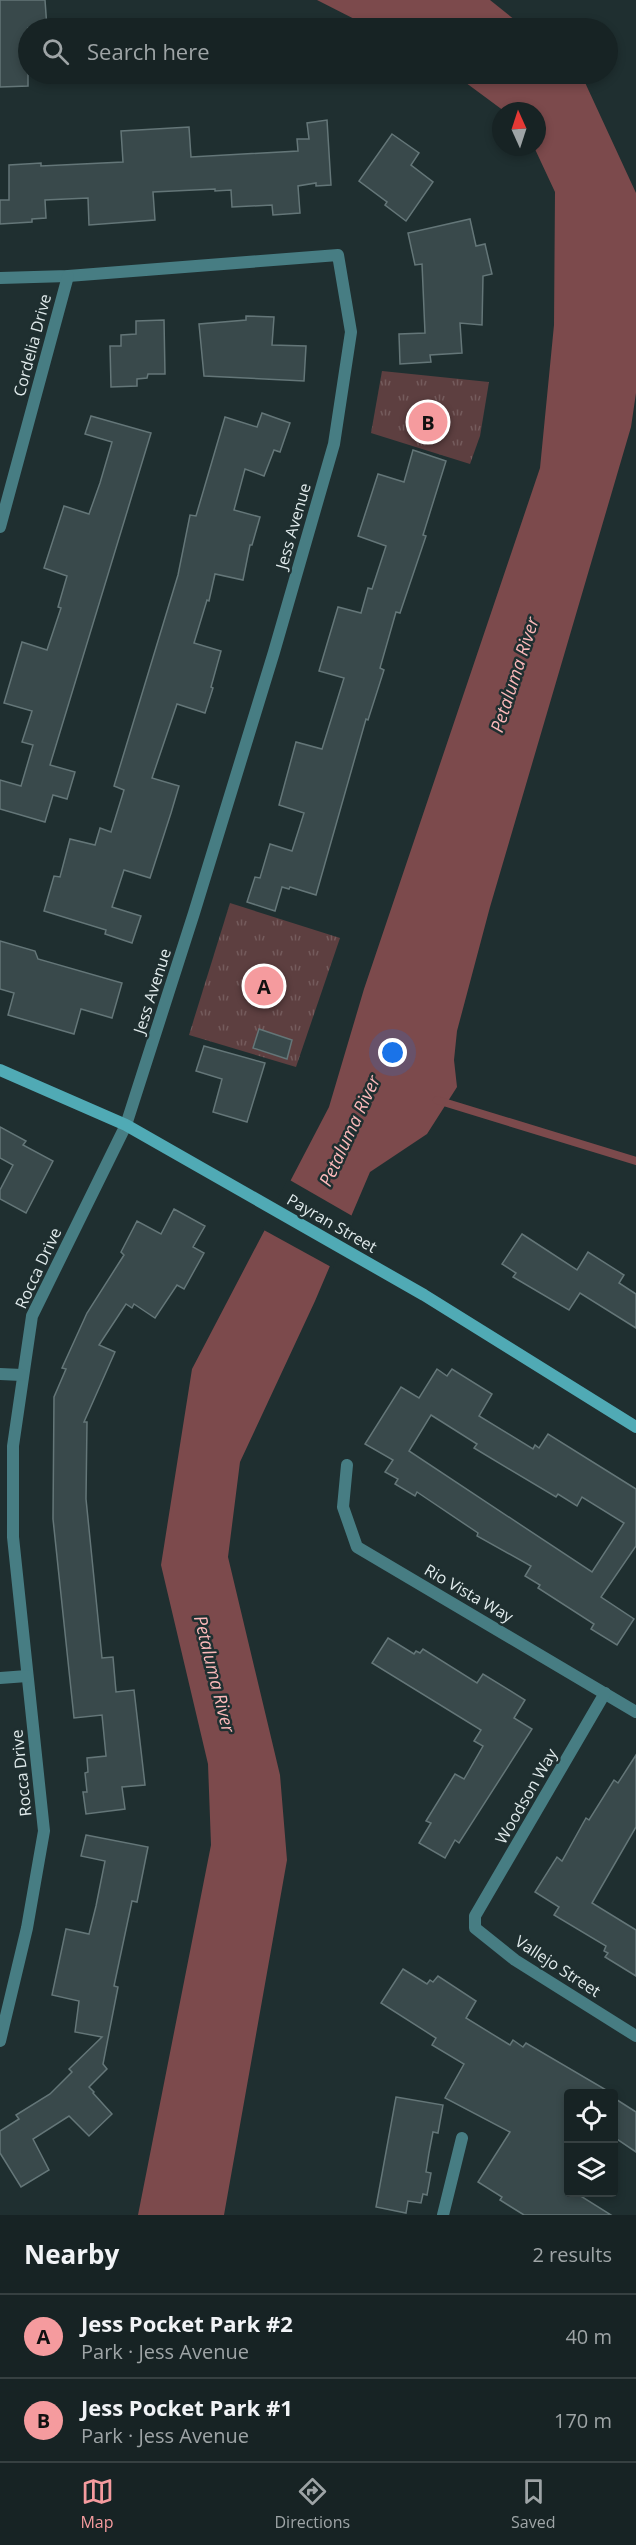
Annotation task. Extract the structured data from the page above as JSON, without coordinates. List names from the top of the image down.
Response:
{
  "streets": {
    "main road": ["Payran Street"],
    "street": [
      "Cordelia Drive",
      "Jess Avenue",
      "Rocca Drive",
      "Rio Vista Way",
      "Woodson Way",
      "Vallejo Street"
    ]
  },
  "crossings": [
    ["Cordelia Drive", "Jess Avenue"],
    ["Jess Avenue", "Payran Street"],
    ["Jess Avenue", "Rocca Drive"],
    ["Payran Street", "Rocca Drive"],
    ["Rio Vista Way", "Woodson Way"],
    ["Woodson Way", "Vallejo Street"]
  ],
  "water": ["Petaluma River"],
  "north": "top",
  "page": {
    "search": "Search here",
    "pins": ["B", "A"],
    "heading": ["Nearby", "2 results"],
    "list": [
      {
        "mark": "A",
        "name": "Jess Pocket Park #2",
        "note": "Park · Jess Avenue",
        "value": "40 m"
      },
      {
        "mark": "B",
        "name": "Jess Pocket Park #1",
        "note": "Park · Jess Avenue",
        "value": "170 m"
      }
    ],
    "nav": ["Map", "Directions", "Saved"]
  }
}
